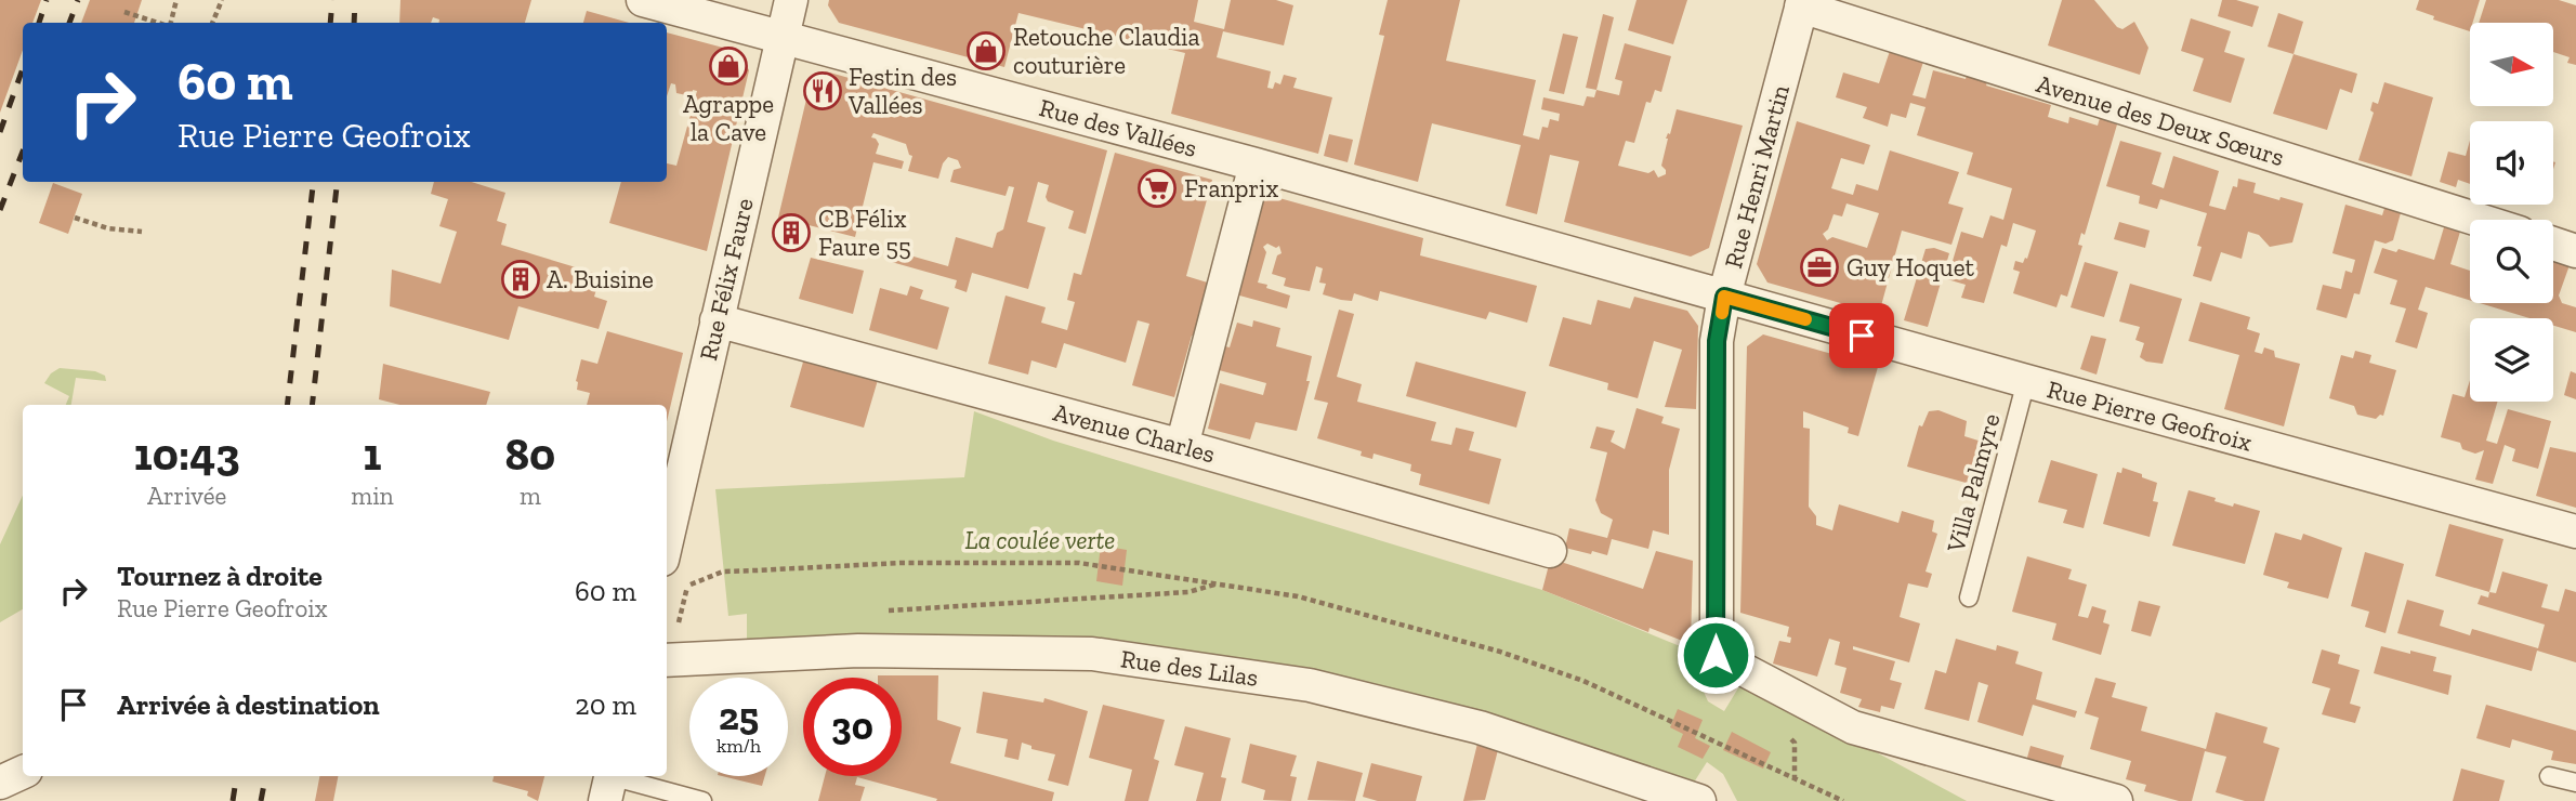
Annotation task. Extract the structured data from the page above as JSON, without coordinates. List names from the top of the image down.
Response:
{
  "streets": {
    "street": [
      "Avenue des Deux Sœurs",
      "Rue des Vallées",
      "Rue Henri Martin",
      "Rue Félix Faure",
      "Rue Pierre Geofroix",
      "Avenue Charles",
      "Rue des Lilas"
    ],
    "lane": ["Villa Palmyre"]
  },
  "crossings": [
    ["Avenue des Deux Sœurs", "Rue Henri Martin"],
    ["Rue des Vallées", "Rue Henri Martin"],
    ["Rue des Vallées", "Rue Félix Faure"],
    ["Rue des Vallées", "Rue Pierre Geofroix"],
    ["Rue Henri Martin", "Rue Pierre Geofroix"],
    ["Rue Félix Faure", "Avenue Charles"],
    ["Rue Pierre Geofroix", "Villa Palmyre"]
  ],
  "parks": ["La coulée verte"],
  "places": {
    "shop": ["Retouche Claudia couturière", "Agrappe la Cave"],
    "restaurant": ["Festin des Vallées"],
    "supermarket": ["Franprix"],
    "building": ["CB Félix Faure 55", "A. Buisine"],
    "office": ["Guy Hoquet"]
  },
  "north": "right",
  "page": {
    "turn": ["60 m", "Rue Pierre Geofroix"],
    "eta": [
      "10:43",
      "Arrivée",
      "1",
      "min",
      "80",
      "m"
    ],
    "list": [
      {
        "name": "Tournez à droite",
        "note": "Rue Pierre Geofroix",
        "value": "60 m"
      },
      {
        "name": "Arrivée à destination",
        "value": "20 m"
      }
    ],
    "speed": "25 km/h",
    "limit": "30"
  }
}
